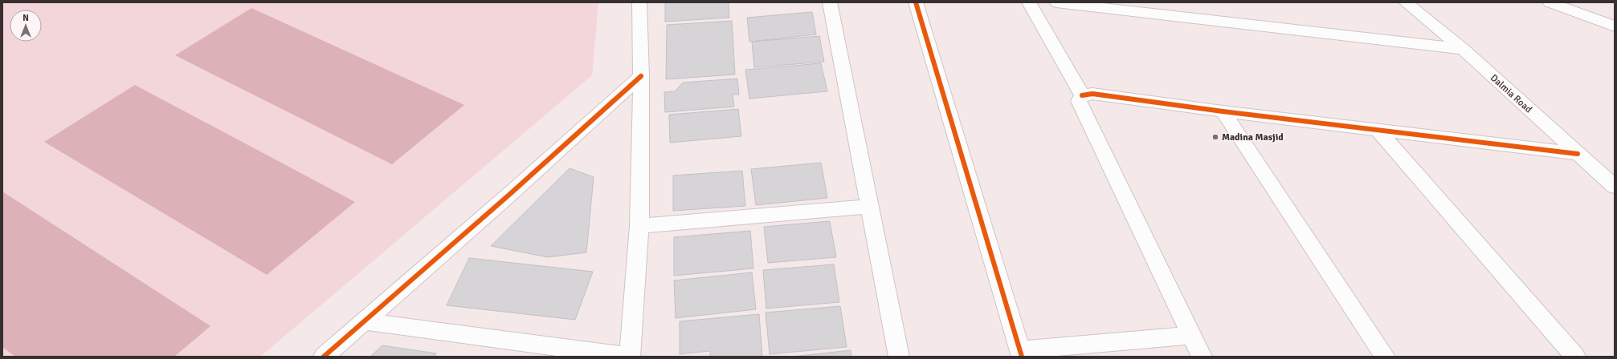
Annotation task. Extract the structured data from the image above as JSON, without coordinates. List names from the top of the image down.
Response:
{
  "streets": {
    "street": ["Dalmia Road"]
  },
  "places": ["Madina Masjid"],
  "north": "top"
}
